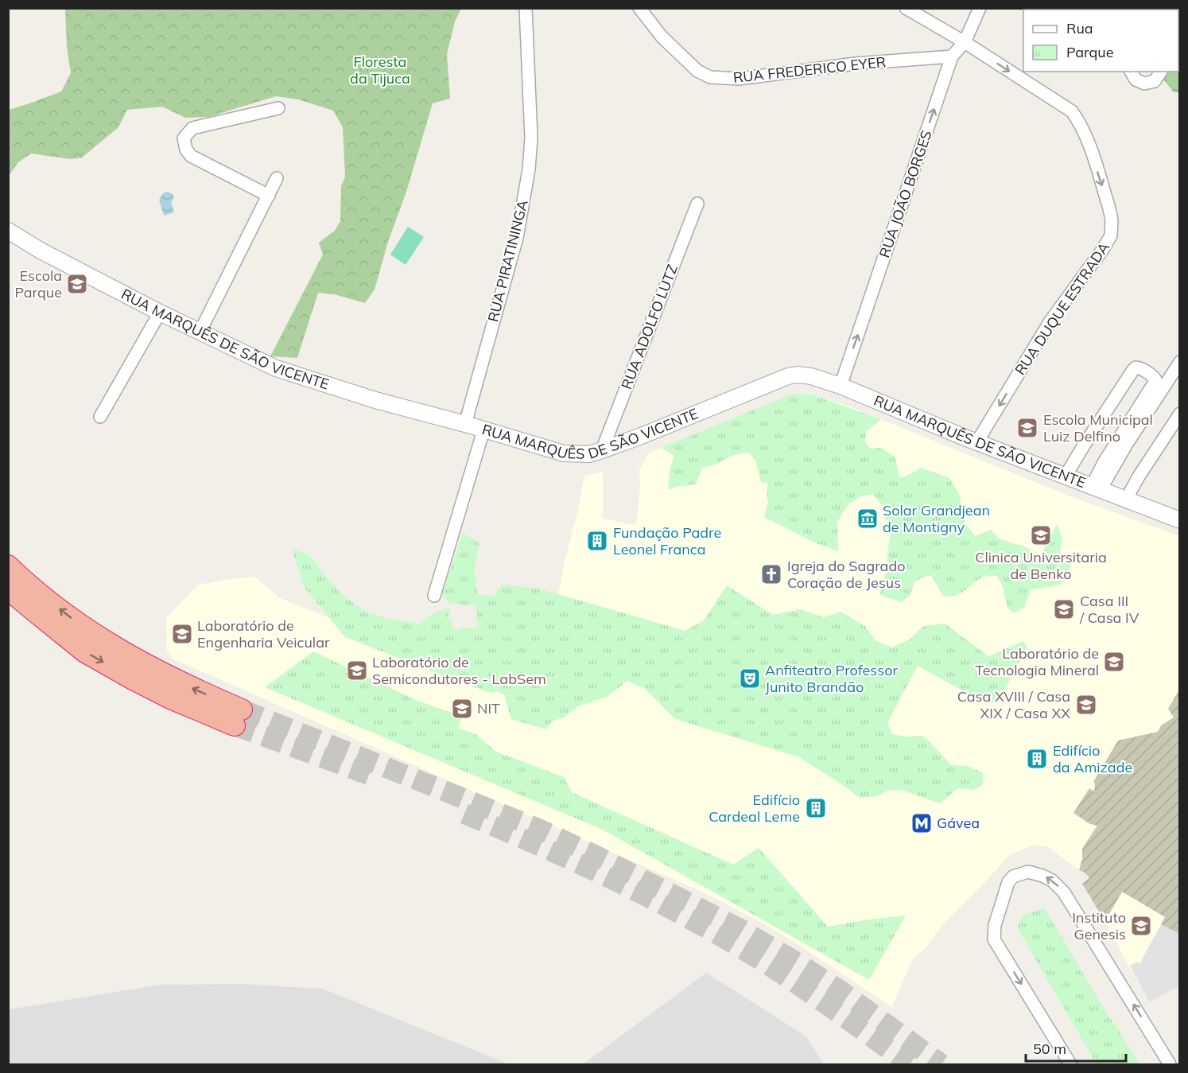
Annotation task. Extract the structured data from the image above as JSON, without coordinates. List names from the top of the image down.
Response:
{
  "streets": {
    "street": [
      "RUA FREDERICO EYER",
      "RUA JOÃO BORGES",
      "RUA PIRATININGA",
      "RUA DUQUE ESTRADA",
      "RUA ADOLFO LUTZ",
      "RUA MARQUÊS DE SÃO VICENTE"
    ]
  },
  "crossings": [
    ["RUA FREDERICO EYER", "RUA JOÃO BORGES"],
    ["RUA JOÃO BORGES", "RUA DUQUE ESTRADA"],
    ["RUA JOÃO BORGES", "RUA MARQUÊS DE SÃO VICENTE"],
    ["RUA PIRATININGA", "RUA MARQUÊS DE SÃO VICENTE"],
    ["RUA DUQUE ESTRADA", "RUA MARQUÊS DE SÃO VICENTE"],
    ["RUA ADOLFO LUTZ", "RUA MARQUÊS DE SÃO VICENTE"]
  ],
  "one_way": ["RUA JOÃO BORGES"],
  "parks": ["Floresta da Tijuca"],
  "places": {
    "school or university": [
      "Escola Parque",
      "Escola Municipal Luiz Delfino",
      "Clinica Universitaria de Benko",
      "Casa III / Casa IV",
      "Laboratório de Engenharia Veicular",
      "Laboratório de Tecnologia Mineral",
      "Laboratório de Semicondutores - LabSem",
      "Casa XVIII / Casa XIX / Casa XX",
      "NIT",
      "Instituto Genesis"
    ],
    "museum": ["Solar Grandjean de Montigny"],
    "building": ["Fundação Padre Leonel Franca", "Edifício da Amizade", "Edifício Cardeal Leme"],
    "church": ["Igreja do Sagrado Coração de Jesus"],
    "theatre": ["Anfiteatro Professor Junito Brandão"],
    "metro station": ["Gávea"]
  },
  "legend": ["Rua", "Parque"],
  "scale_bar": "50 m"
}
